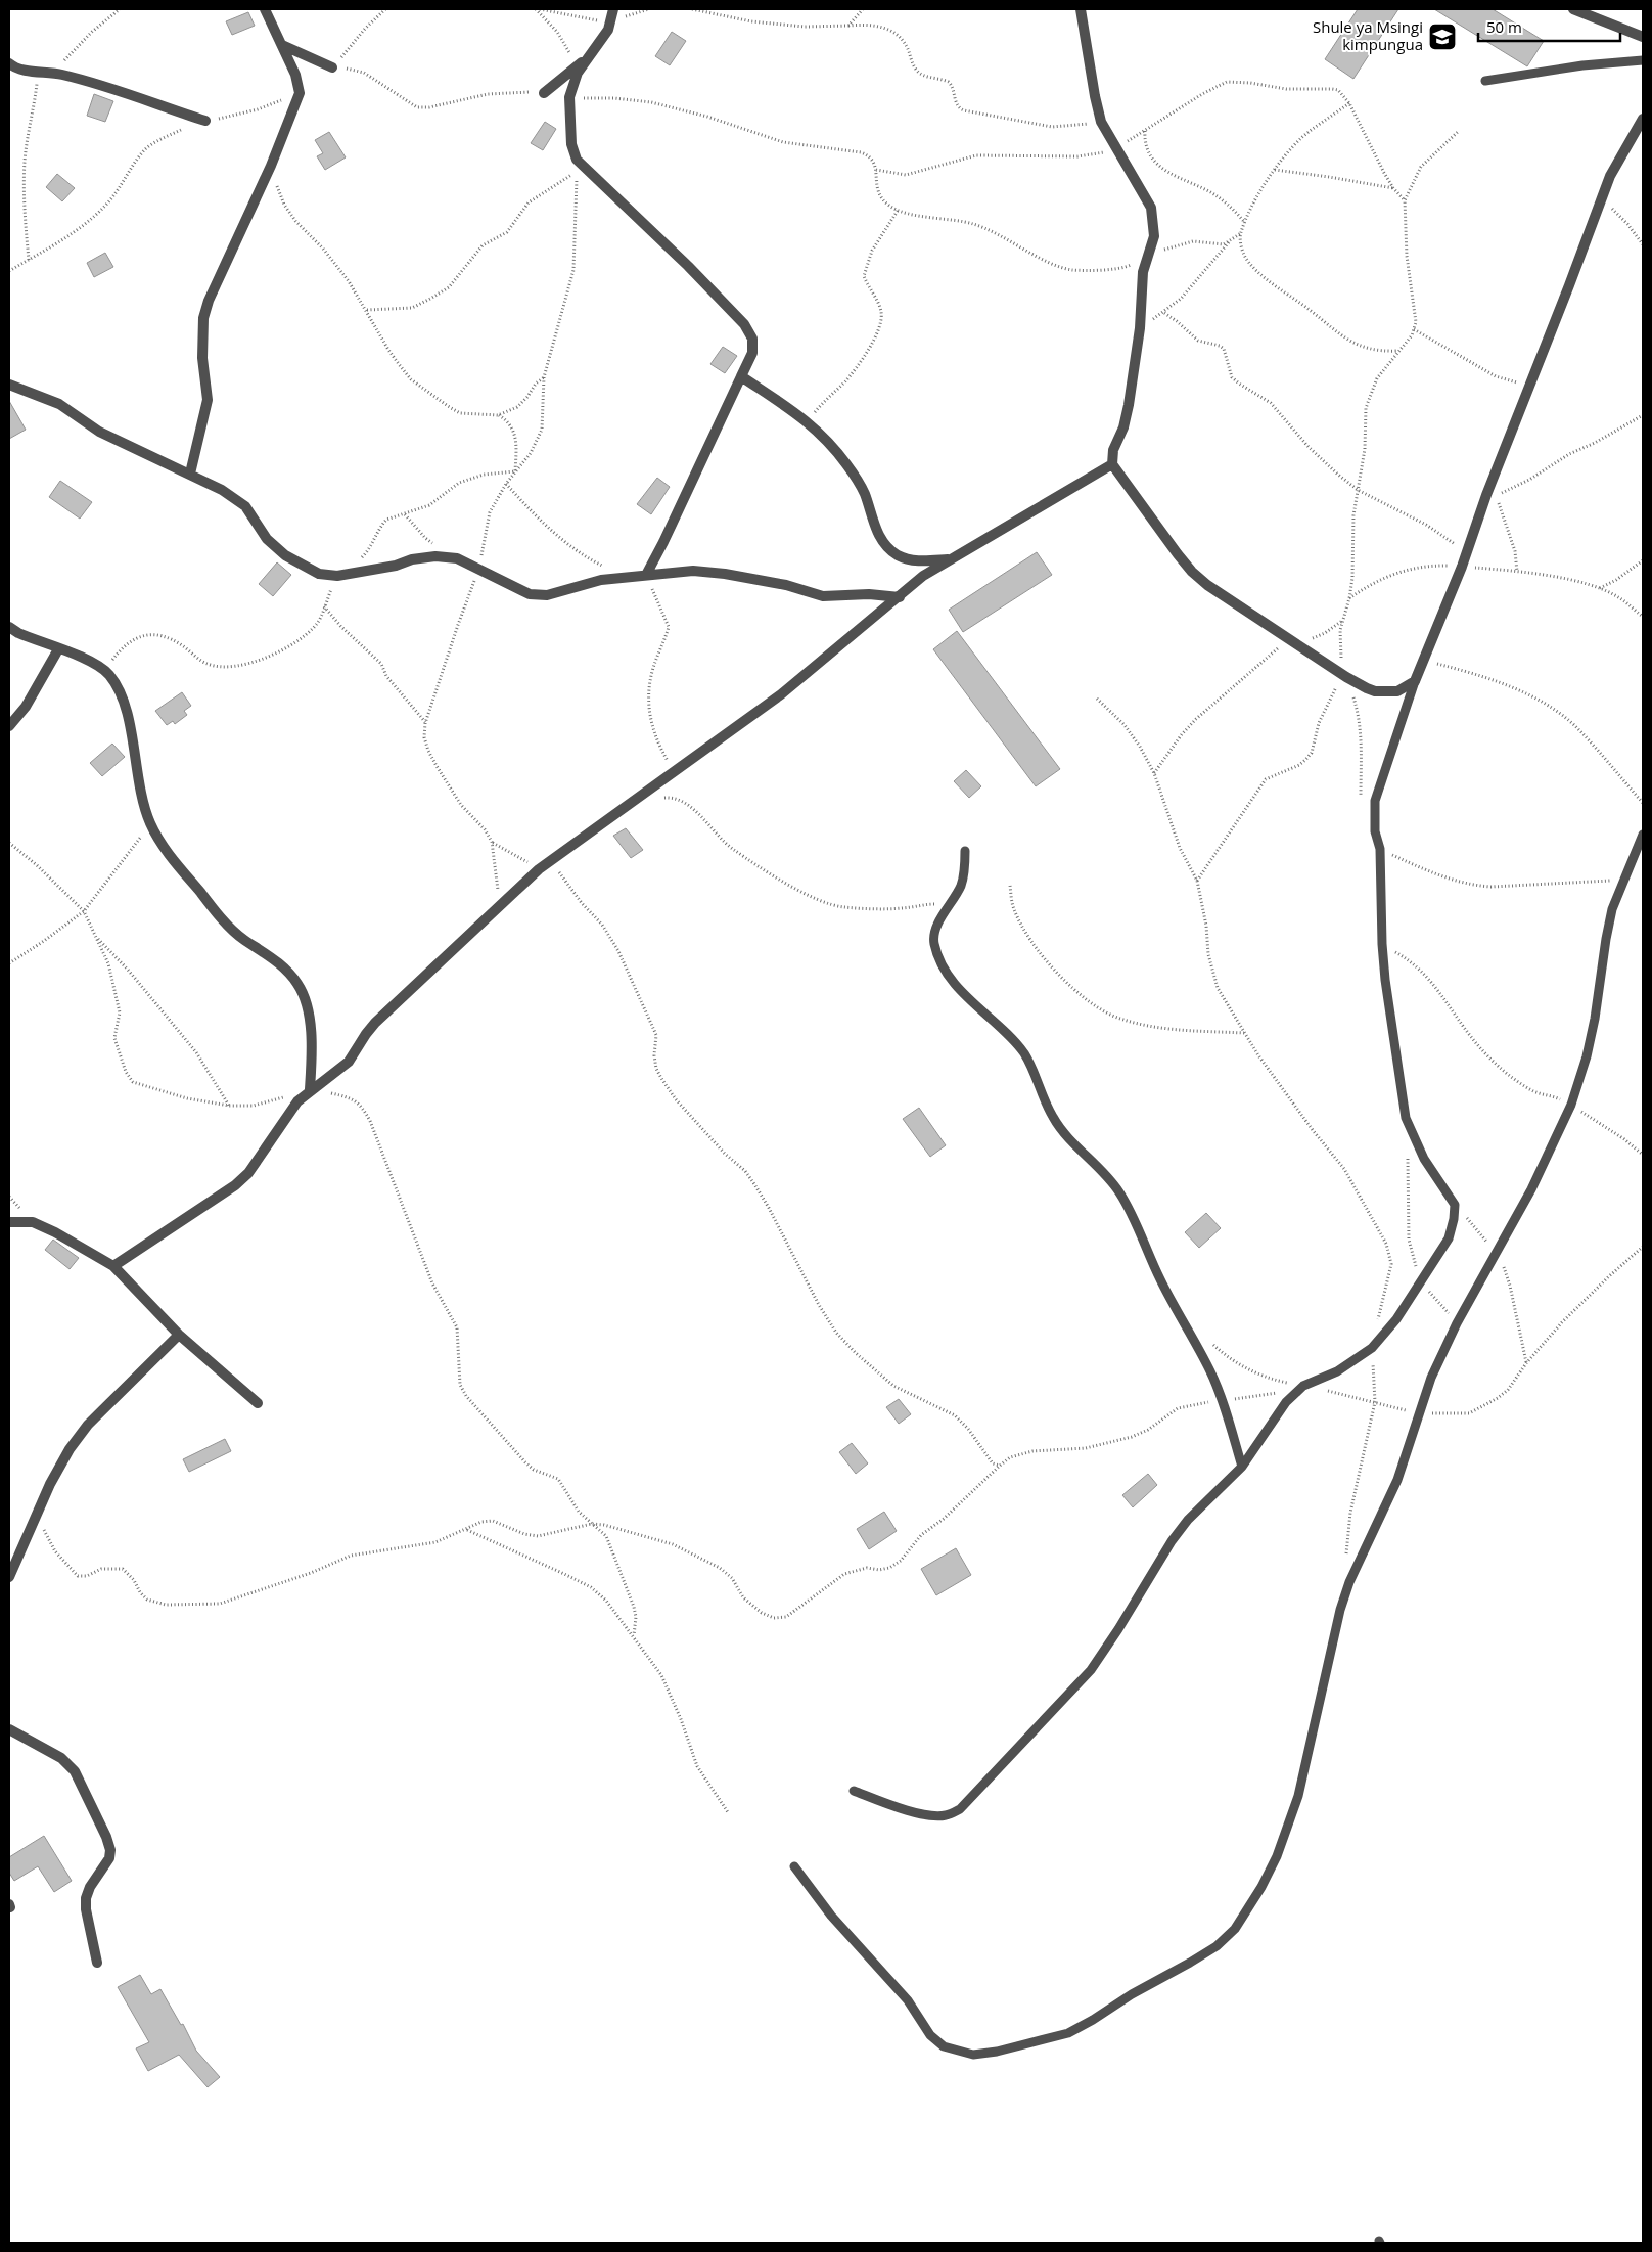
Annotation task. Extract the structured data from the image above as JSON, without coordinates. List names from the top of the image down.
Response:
{
  "places": {
    "school or university": ["Shule ya Msingi kimpungua"]
  },
  "scale_bar": "50 m"
}
